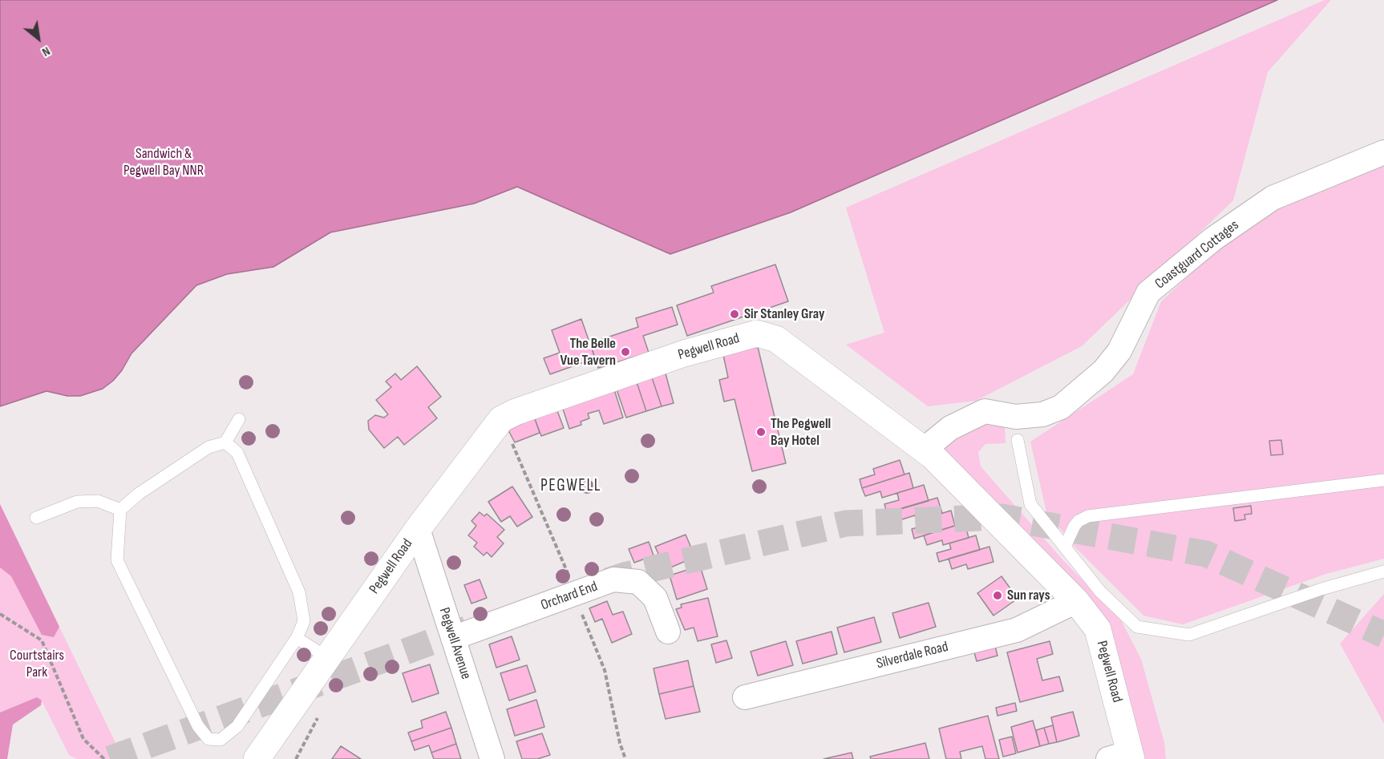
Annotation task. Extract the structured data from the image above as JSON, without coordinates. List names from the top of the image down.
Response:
{
  "streets": {
    "street": [
      "Coastguard Cottages",
      "Pegwell Road",
      "Orchard End",
      "Pegwell Avenue",
      "Silverdale Road"
    ]
  },
  "crossings": [
    ["Coastguard Cottages", "Pegwell Road"],
    ["Pegwell Road", "Pegwell Avenue"],
    ["Pegwell Road", "Silverdale Road"],
    ["Orchard End", "Pegwell Avenue"]
  ],
  "districts": ["PEGWELL"],
  "parks": ["Sandwich & Pegwell Bay NNR", "Courtstairs Park"],
  "places": [
    "Sir Stanley Gray",
    "The Belle Vue Tavern",
    "The Pegwell Bay Hotel",
    "Sun rays"
  ],
  "north": "bottom right"
}
